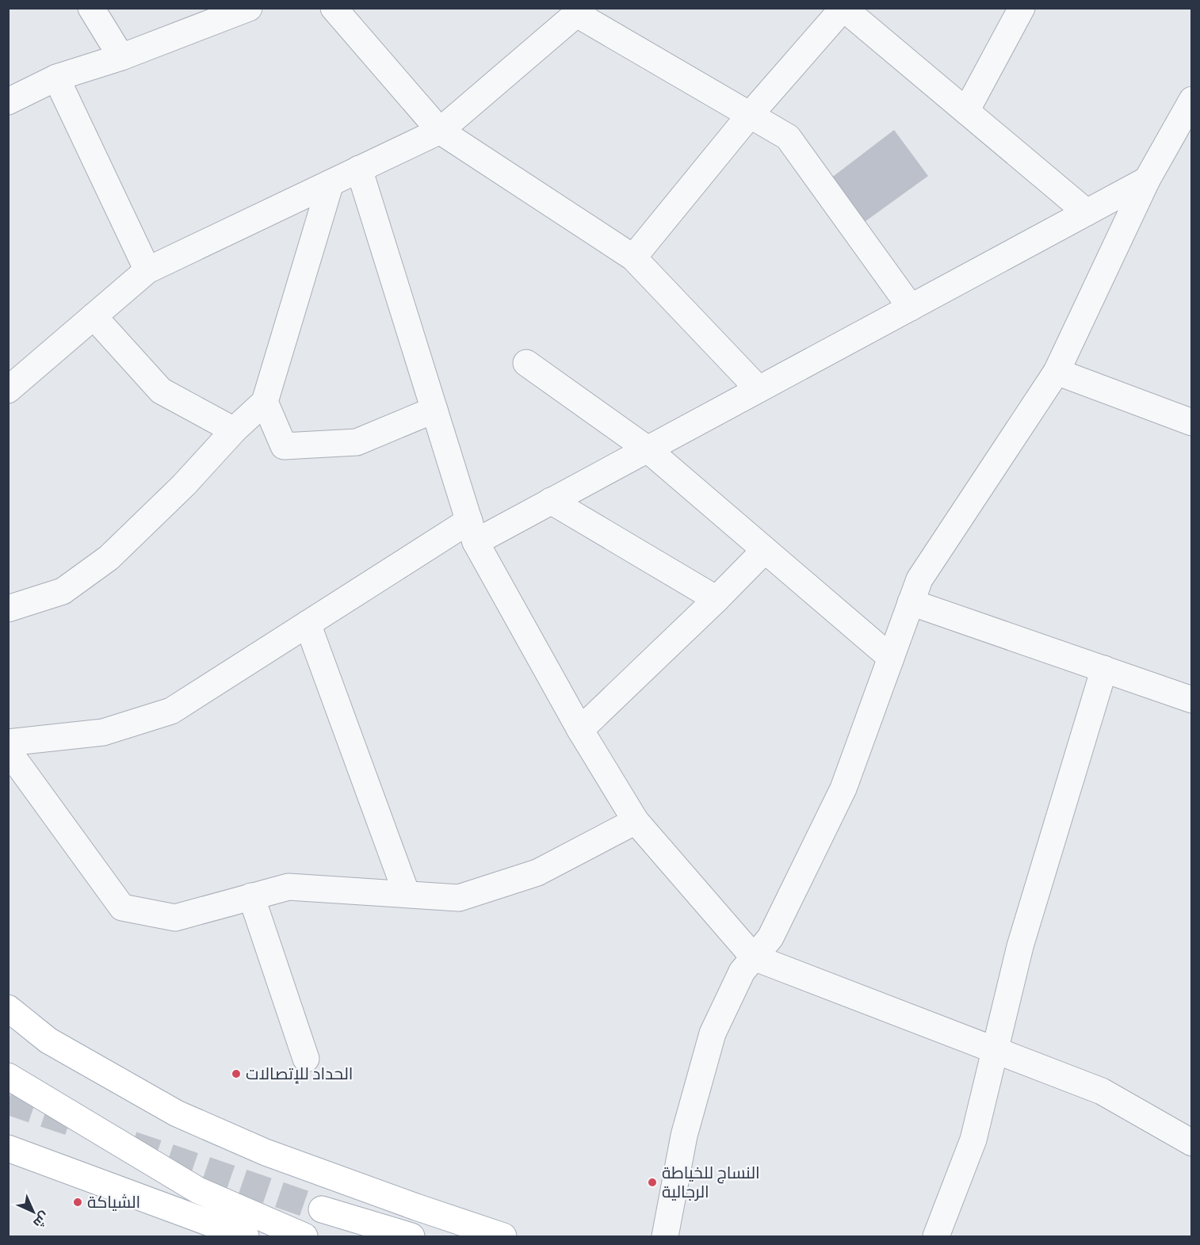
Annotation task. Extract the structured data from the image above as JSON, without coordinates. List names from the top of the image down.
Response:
{
  "places": ["الحداد للإتصالات", "النساج للخياطة الرجالية", "الشياكة"],
  "north": "bottom right"
}
